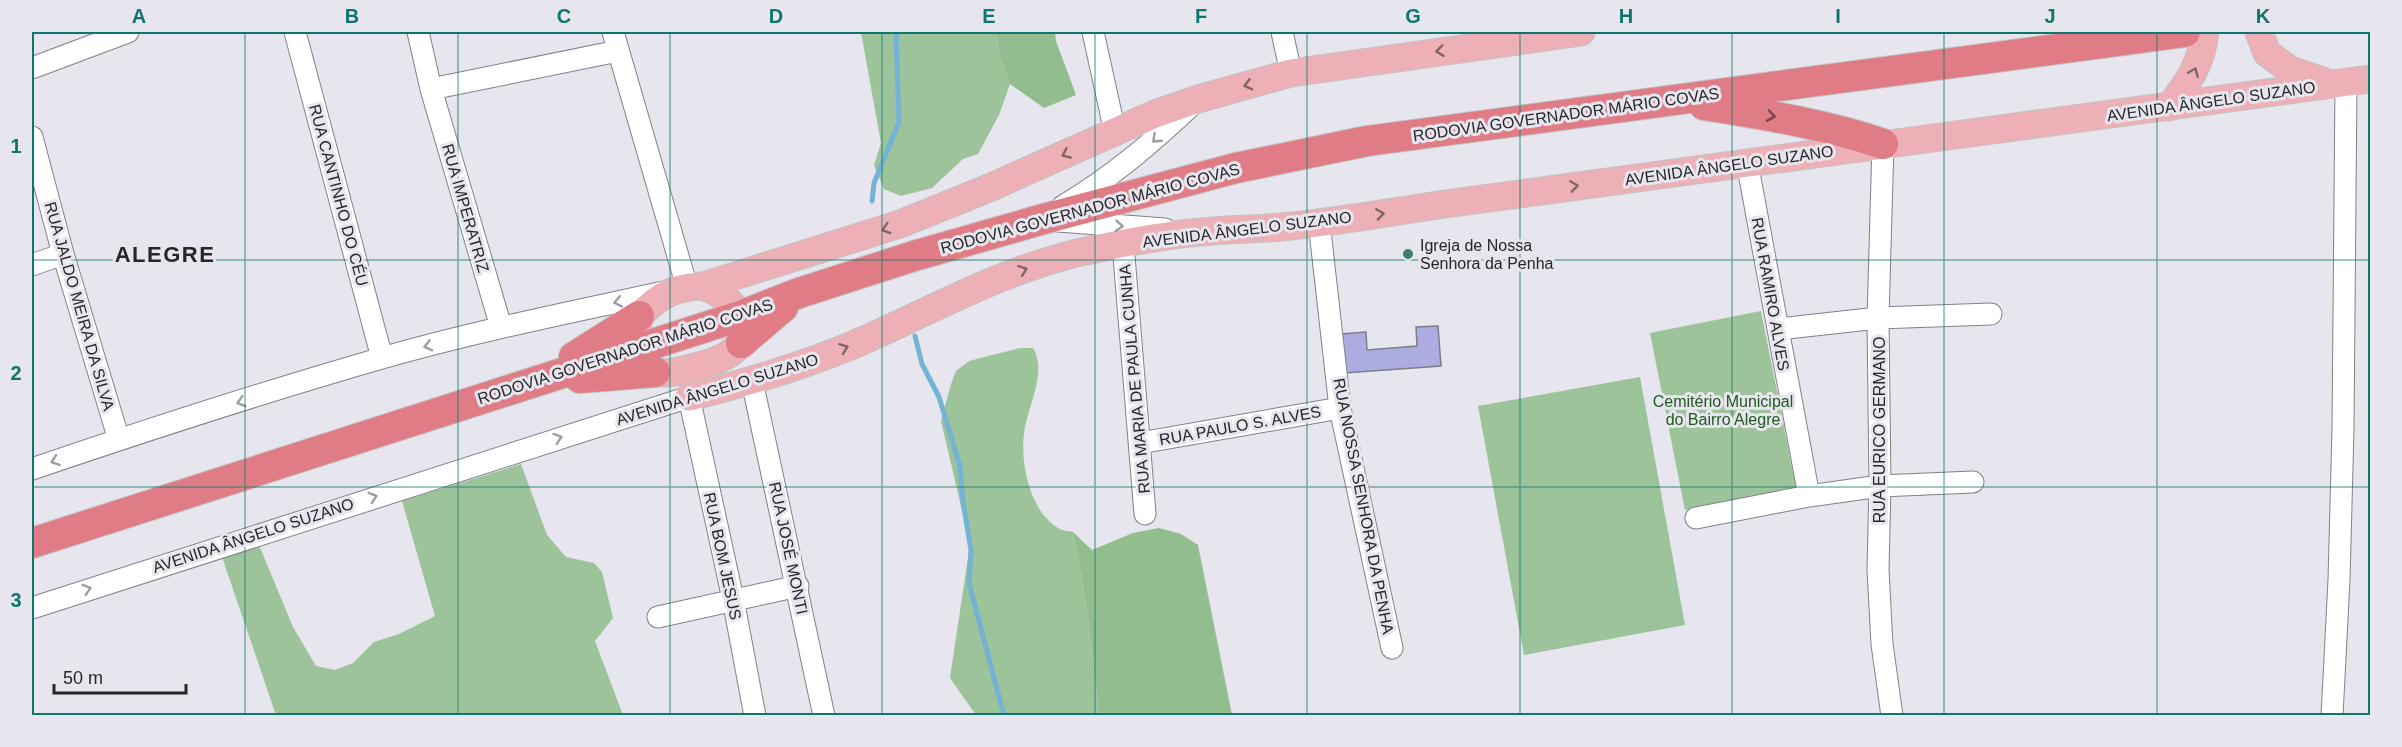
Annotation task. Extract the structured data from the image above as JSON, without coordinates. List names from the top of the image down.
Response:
{
  "streets": {
    "highway": ["RODOVIA GOVERNADOR MÁRIO COVAS"],
    "main road": ["AVENIDA ÂNGELO SUZANO"],
    "street": [
      "RUA CANTINHO DO CÉU",
      "RUA IMPERATRIZ",
      "RUA RAMIRO ALVES",
      "RUA JALDO MEIRA DA SILVA",
      "RUA MARIA DE PAULA CUNHA",
      "RUA PAULO S. ALVES",
      "RUA EURICO GERMANO",
      "RUA NOSSA SENHORA DA PENHA",
      "RUA JOSÉ MONTI",
      "RUA BOM JESUS"
    ]
  },
  "crossings": [
    ["AVENIDA ÂNGELO SUZANO", "RUA RAMIRO ALVES"],
    ["AVENIDA ÂNGELO SUZANO", "RUA MARIA DE PAULA CUNHA"],
    ["AVENIDA ÂNGELO SUZANO", "RUA EURICO GERMANO"],
    ["AVENIDA ÂNGELO SUZANO", "RUA NOSSA SENHORA DA PENHA"],
    ["AVENIDA ÂNGELO SUZANO", "RUA JOSÉ MONTI"],
    ["AVENIDA ÂNGELO SUZANO", "RUA BOM JESUS"],
    ["RUA MARIA DE PAULA CUNHA", "RUA PAULO S. ALVES"],
    ["RUA PAULO S. ALVES", "RUA NOSSA SENHORA DA PENHA"]
  ],
  "districts": ["ALEGRE"],
  "parks": ["Cemitério Municipal do Bairro Alegre"],
  "places": ["Igreja de Nossa Senhora da Penha"],
  "scale_bar": "50 m",
  "grid": {
    "columns": [
      "A",
      "B",
      "C",
      "D",
      "E",
      "F",
      "G",
      "H",
      "I",
      "J",
      "K"
    ],
    "rows": ["1", "2", "3"]
  }
}
